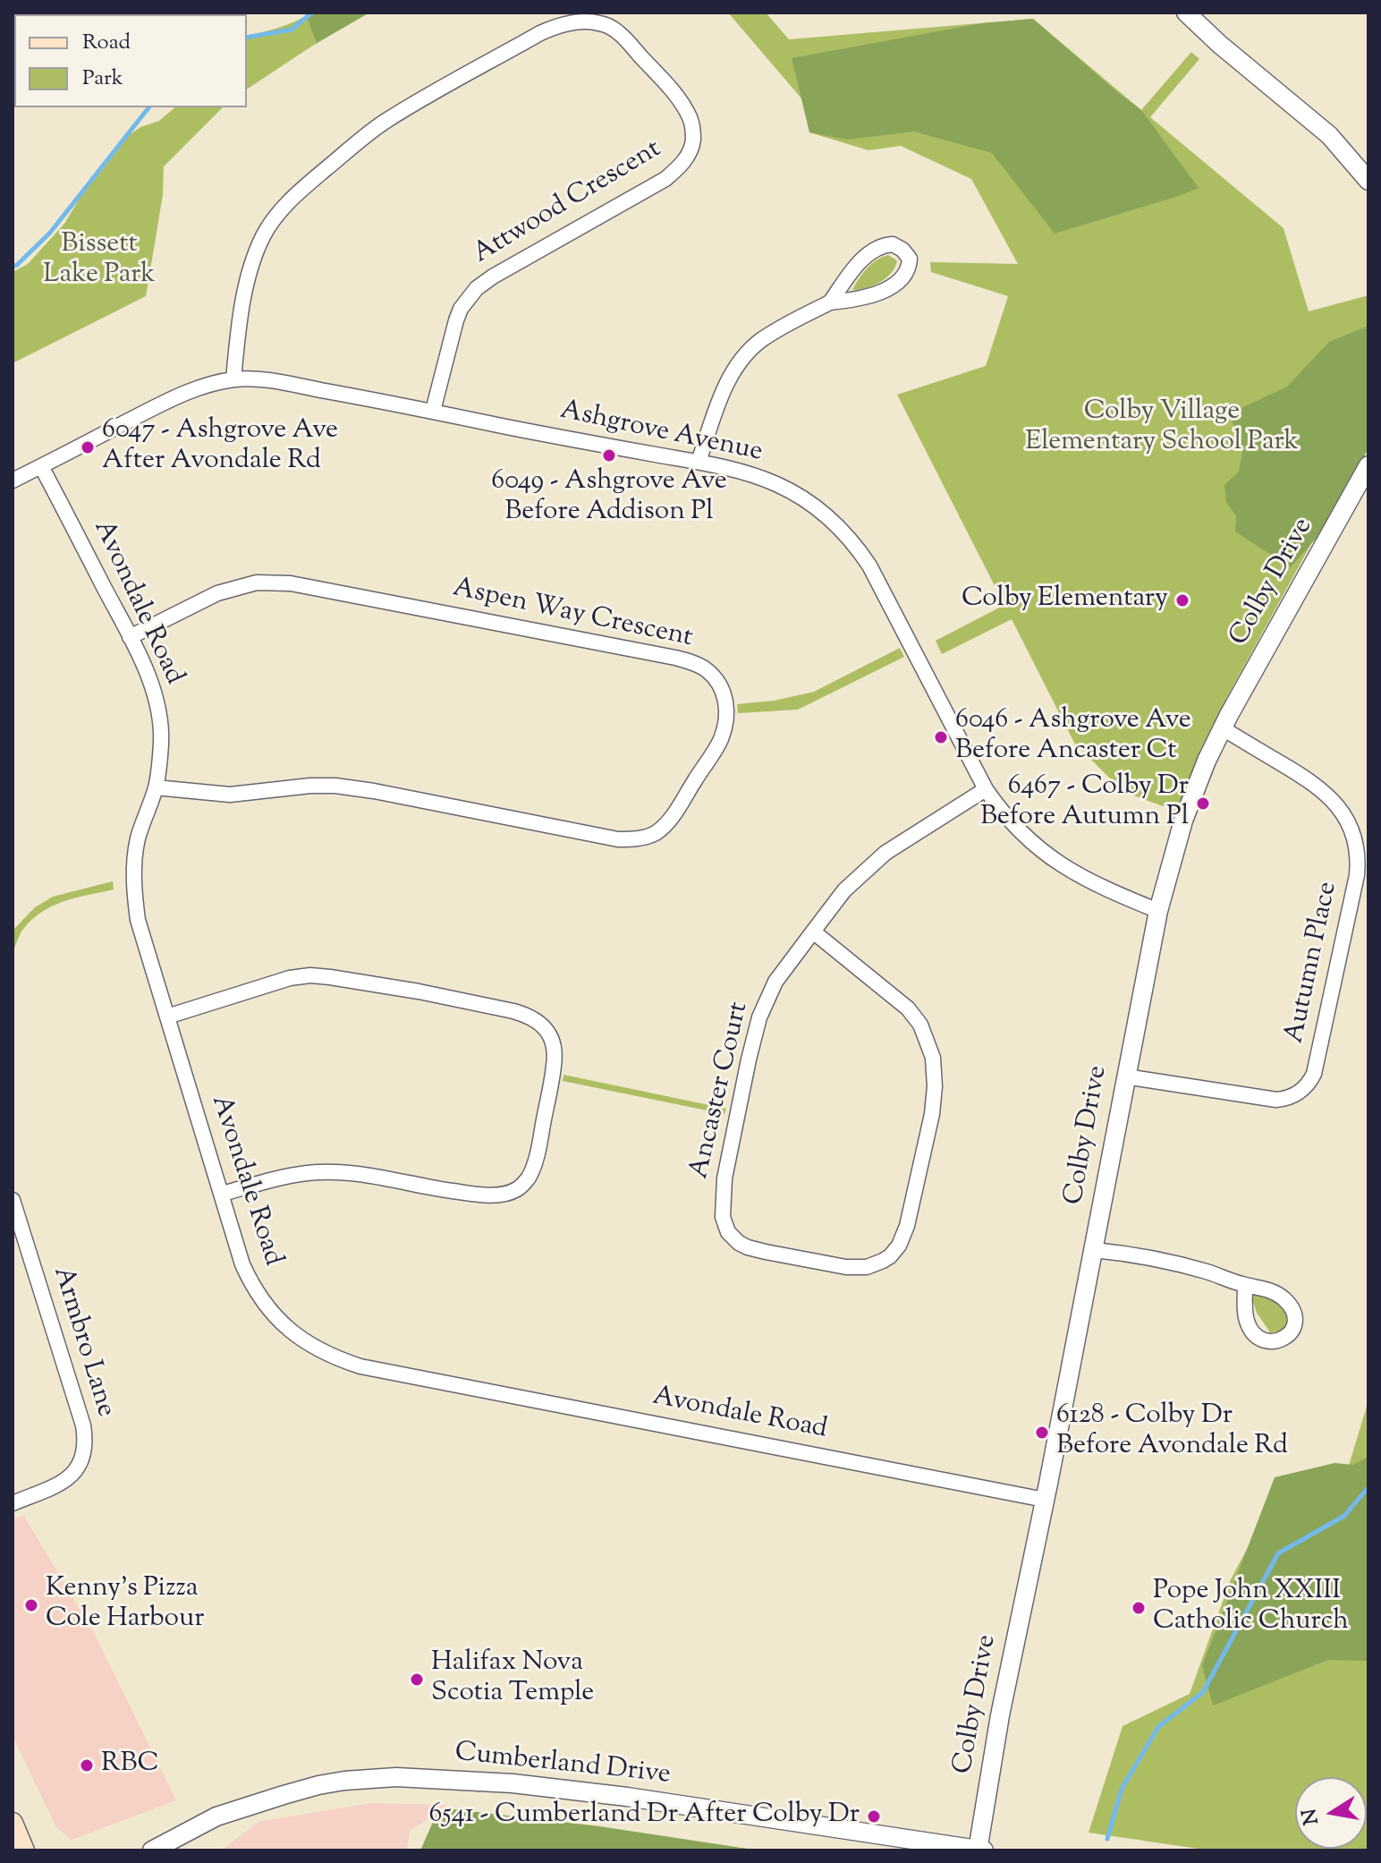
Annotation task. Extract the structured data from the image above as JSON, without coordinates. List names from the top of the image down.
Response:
{
  "streets": {
    "street": [
      "Attwood Crescent",
      "Ashgrove Avenue",
      "Colby Drive",
      "Avondale Road",
      "Aspen Way Crescent",
      "Autumn Place",
      "Ancaster Court",
      "Armbro Lane",
      "Cumberland Drive"
    ]
  },
  "crossings": [
    ["Attwood Crescent", "Ashgrove Avenue"],
    ["Ashgrove Avenue", "Colby Drive"],
    ["Ashgrove Avenue", "Avondale Road"],
    ["Ashgrove Avenue", "Ancaster Court"],
    ["Colby Drive", "Avondale Road"],
    ["Colby Drive", "Autumn Place"],
    ["Colby Drive", "Cumberland Drive"],
    ["Avondale Road", "Aspen Way Crescent"]
  ],
  "parks": ["Bissett Lake Park", "Colby Village Elementary School Park"],
  "places": [
    "6047 - Ashgrove Ave After Avondale Rd",
    "6049 - Ashgrove Ave Before Addison Pl",
    "Colby Elementary",
    "6046 - Ashgrove Ave Before Ancaster Ct",
    "6467 - Colby Dr Before Autumn Pl",
    "6128 - Colby Dr Before Avondale Rd",
    "Kenny's Pizza Cole Harbour",
    "Pope John XXIII Catholic Church",
    "Halifax Nova Scotia Temple",
    "RBC",
    "6541 - Cumberland Dr After Colby Dr"
  ],
  "legend": ["Road", "Park"],
  "north": "left"
}
